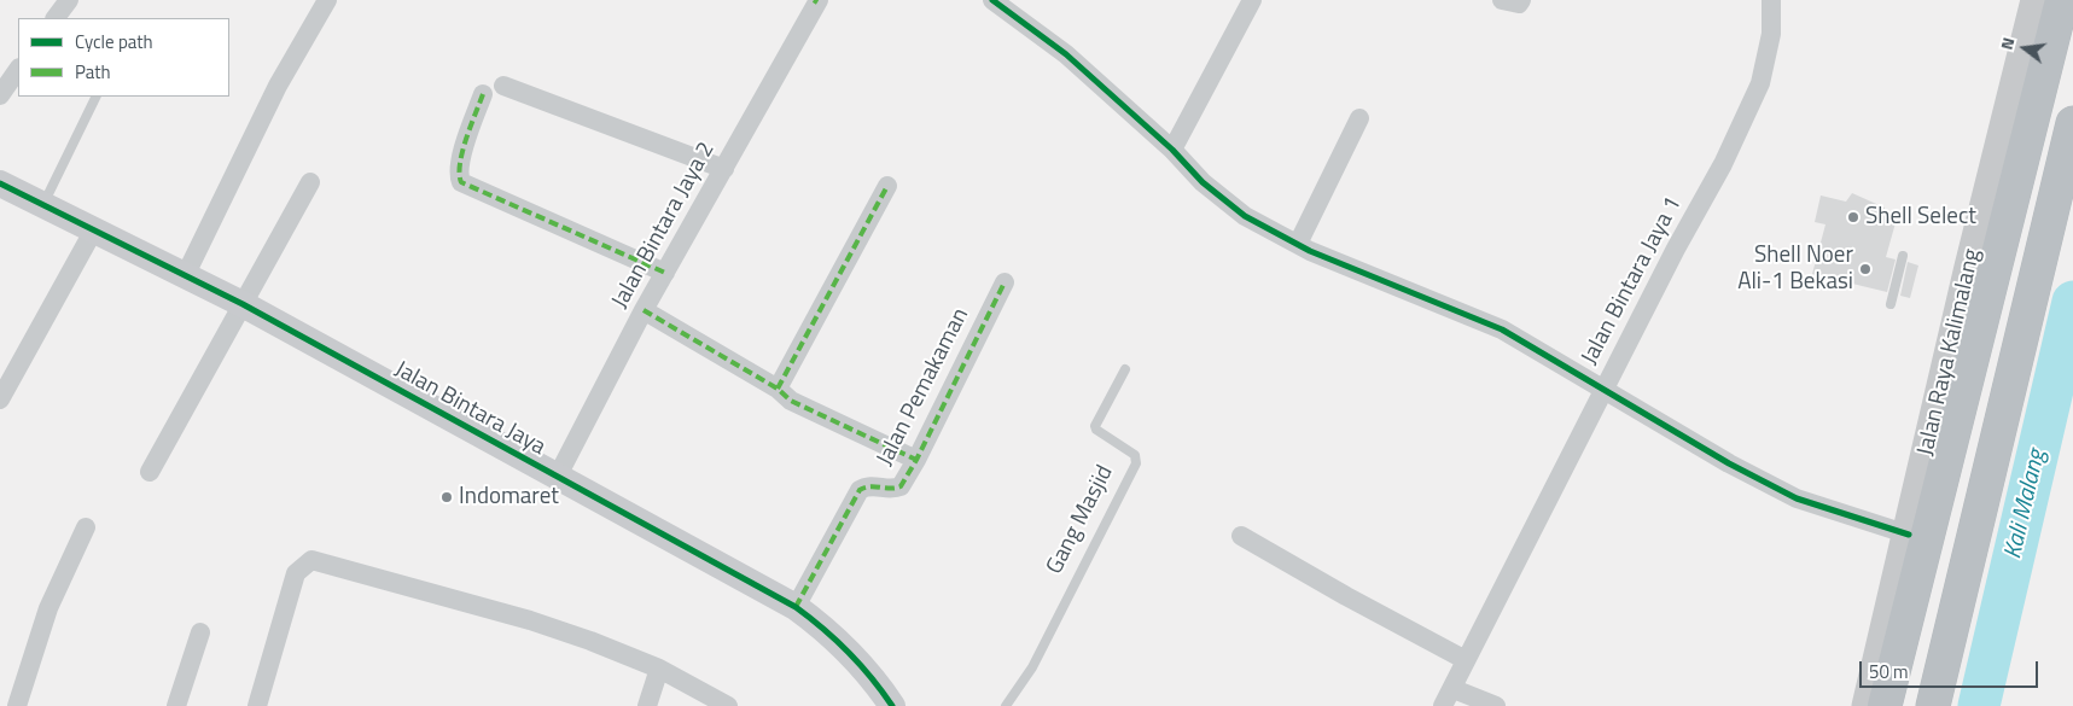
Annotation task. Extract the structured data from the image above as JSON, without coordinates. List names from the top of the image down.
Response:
{
  "streets": {
    "main road": ["Jalan Raya Kalimalang"],
    "street": [
      "Jalan Bintara Jaya 2",
      "Jalan Bintara Jaya 1",
      "Jalan Pemakaman",
      "Jalan Bintara Jaya"
    ],
    "lane": ["Gang Masjid"]
  },
  "crossings": [
    ["Jalan Bintara Jaya 2", "Jalan Bintara Jaya"],
    ["Jalan Pemakaman", "Jalan Bintara Jaya"]
  ],
  "water": ["Kali Malang"],
  "places": ["Shell Select", "Shell Noer Ali-1 Bekasi", "Indomaret"],
  "legend": ["Cycle path", "Path"],
  "scale_bar": "50 m",
  "north": "left"
}
